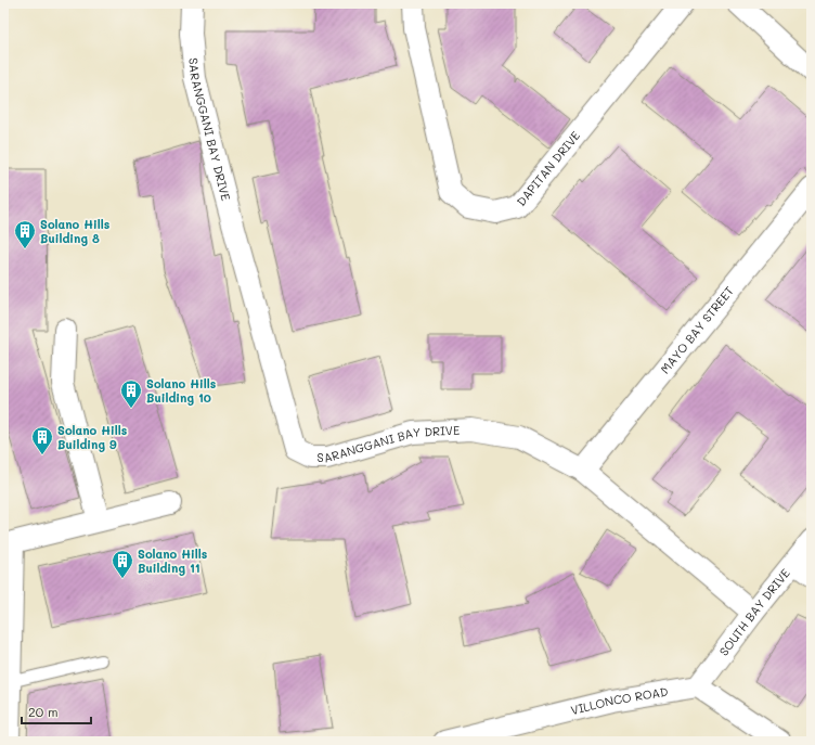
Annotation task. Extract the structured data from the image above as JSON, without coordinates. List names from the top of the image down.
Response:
{
  "streets": {
    "street": [
      "SARANGGANI BAY DRIVE",
      "DAPITAN DRIVE",
      "MAYO BAY STREET",
      "SOUTH BAY DRIVE",
      "VILLONCO ROAD"
    ]
  },
  "crossings": [
    ["SARANGGANI BAY DRIVE", "MAYO BAY STREET"],
    ["SARANGGANI BAY DRIVE", "SOUTH BAY DRIVE"],
    ["SOUTH BAY DRIVE", "VILLONCO ROAD"]
  ],
  "places": {
    "building": [
      "Solano Hills Building 8",
      "Solano Hills Building 10",
      "Solano Hills Building 9",
      "Solano Hills Building 11"
    ]
  },
  "scale_bar": "20 m"
}
